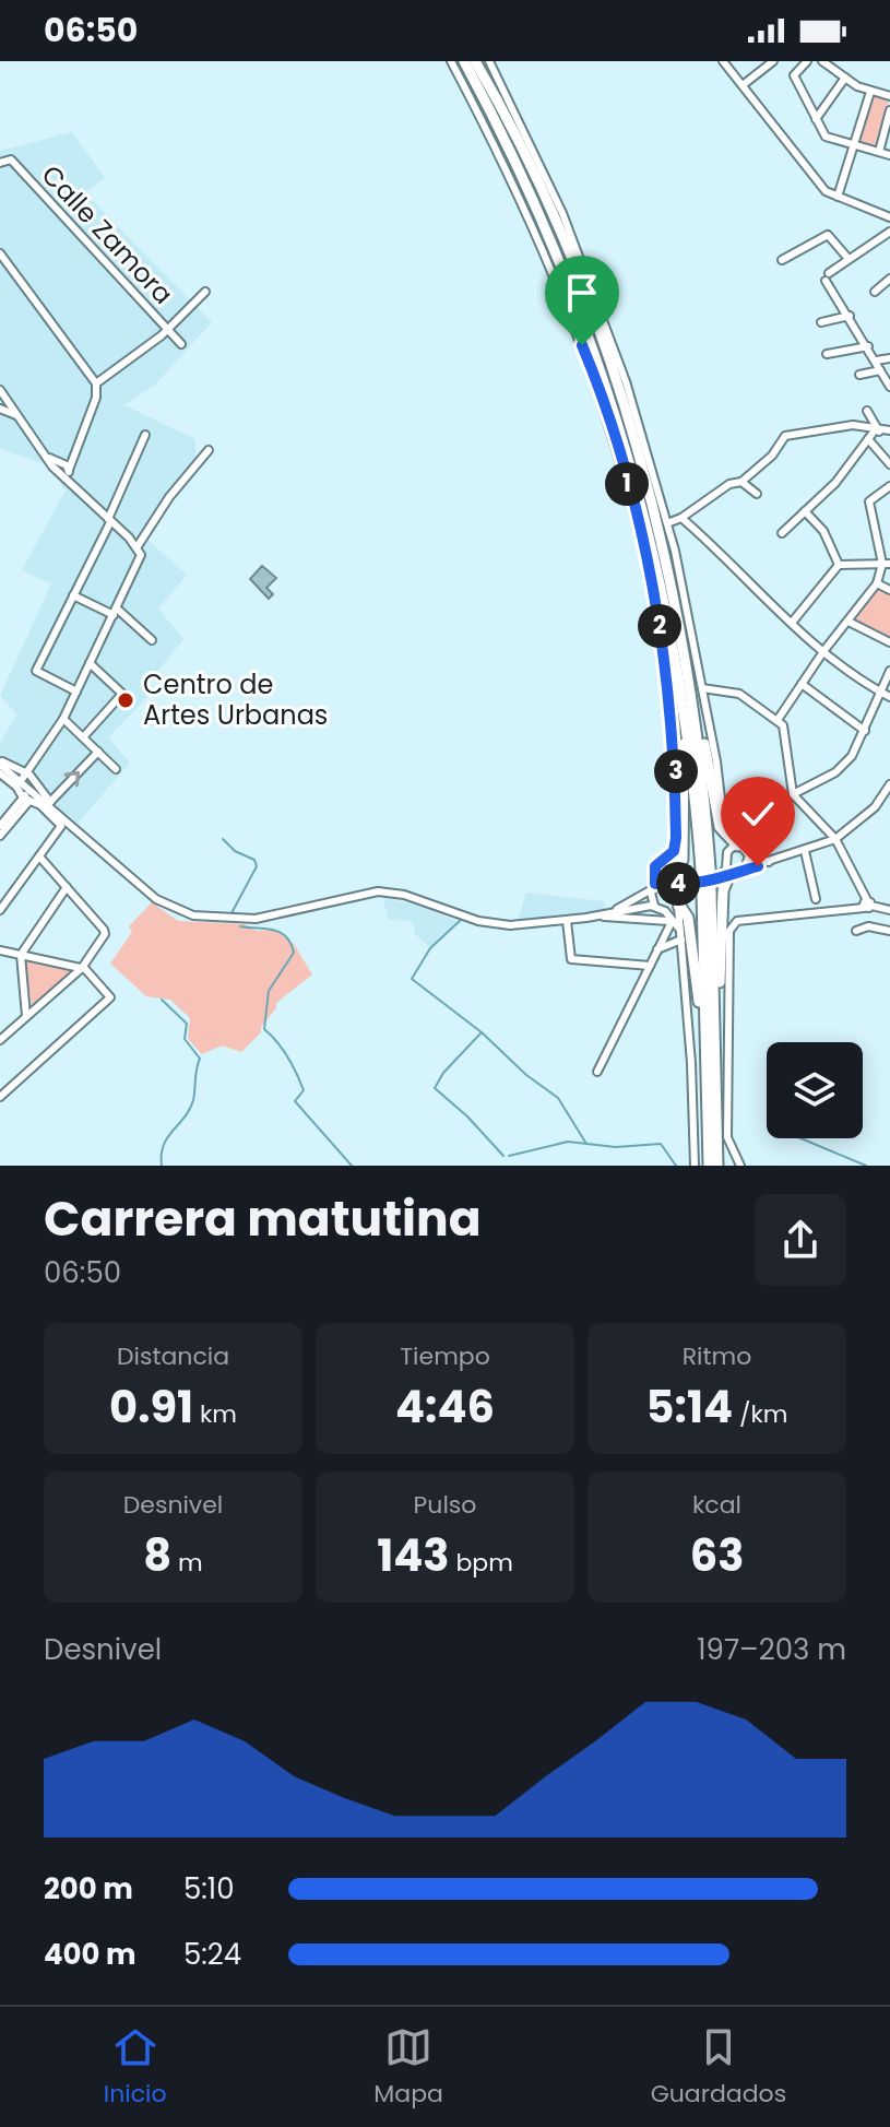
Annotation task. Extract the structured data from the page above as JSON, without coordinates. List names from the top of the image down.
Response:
{
  "streets": {
    "street": ["Calle Zamora"]
  },
  "places": ["Centro de Artes Urbanas"],
  "page": {
    "status": "06:50",
    "pins": [
      "1",
      "2",
      "3",
      "4"
    ],
    "heading": ["Carrera matutina", "06:50"],
    "stats": [
      ["Distancia", "0.91 km"],
      ["Tiempo", "4:46"],
      ["Ritmo", "5:14 /km"],
      ["Desnivel", "8 m"],
      ["Pulso", "143 bpm"],
      ["kcal", "63"]
    ],
    "chart": ["Desnivel", "197–203 m"],
    "list": [
      {
        "name": "200 m",
        "note": "5:10"
      },
      {
        "name": "400 m",
        "note": "5:24"
      }
    ],
    "tabs": ["Inicio", "Mapa", "Guardados"]
  }
}
